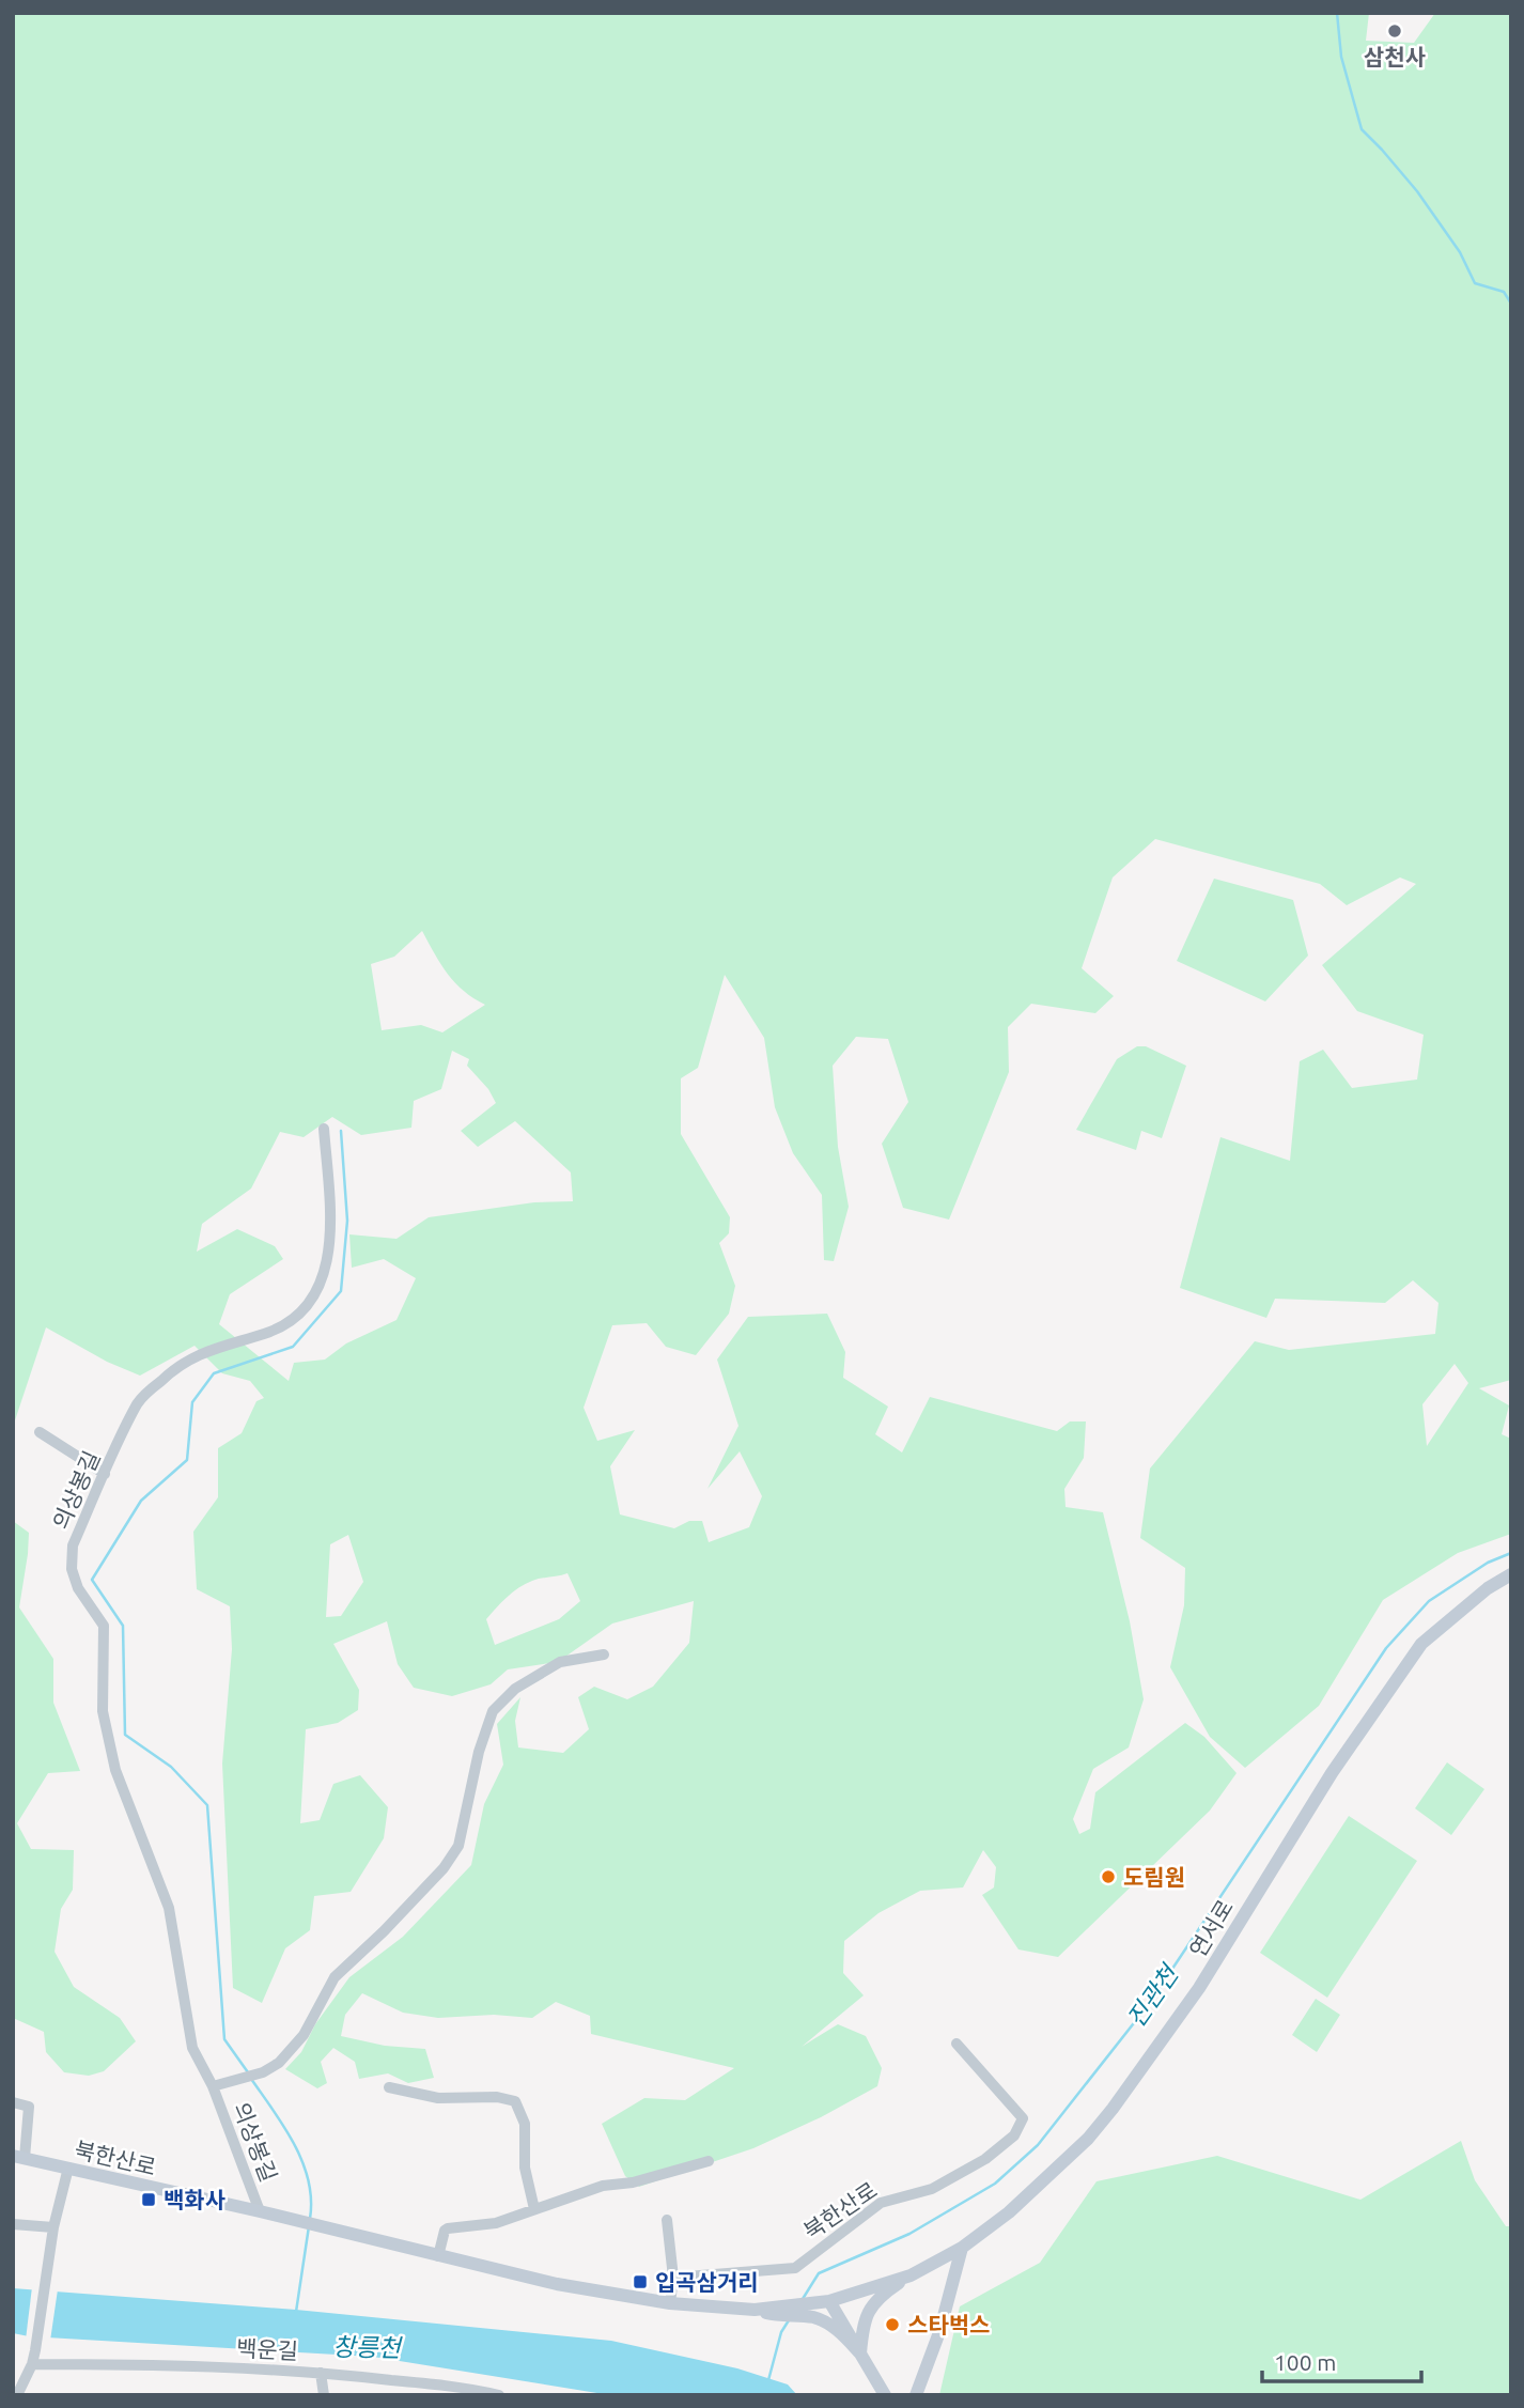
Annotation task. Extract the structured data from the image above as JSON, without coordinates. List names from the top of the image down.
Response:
{
  "streets": {
    "main road": ["연서로", "북한산로"],
    "street": ["의상봉길", "백운길"]
  },
  "crossings": [
    ["의상봉길", "북한산로"]
  ],
  "water": ["진관천", "창릉천"],
  "places": {
    "other": ["삼천사", "도림원", "스타벅스"],
    "transit": ["백화사", "입곡삼거리"]
  },
  "scale_bar": "100 m"
}
